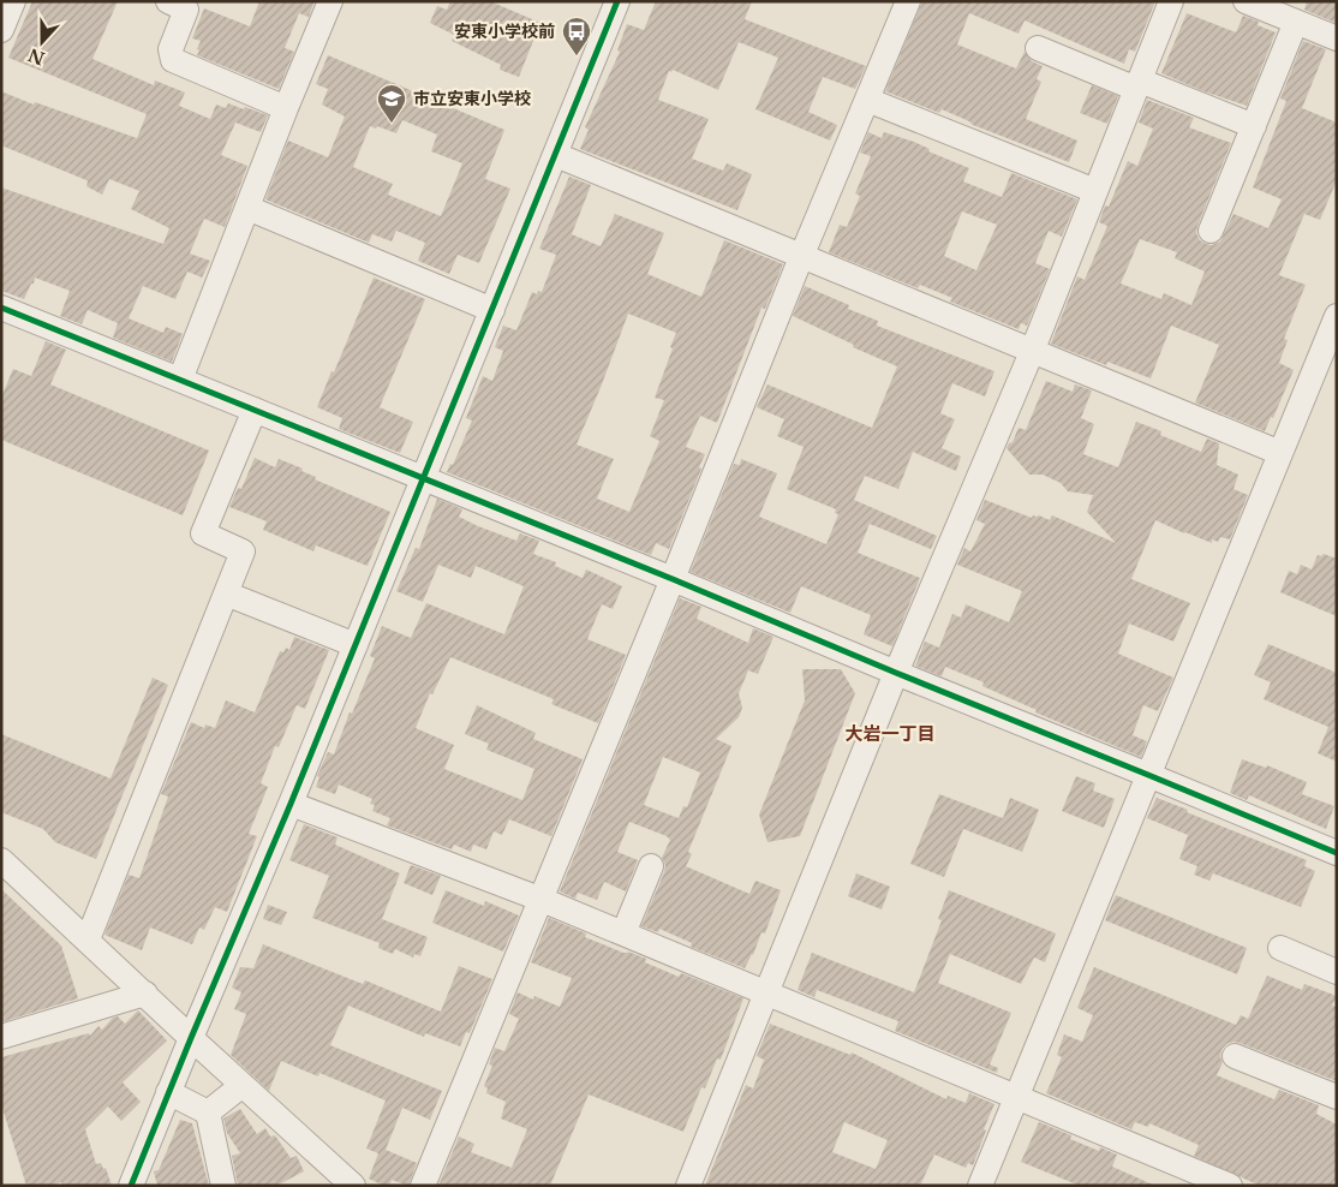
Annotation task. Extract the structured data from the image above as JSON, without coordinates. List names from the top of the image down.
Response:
{
  "districts": ["大岩一丁目"],
  "places": {
    "bus stop": ["安東小学校前"],
    "school or university": ["市立安東小学校"]
  },
  "north": "bottom"
}
